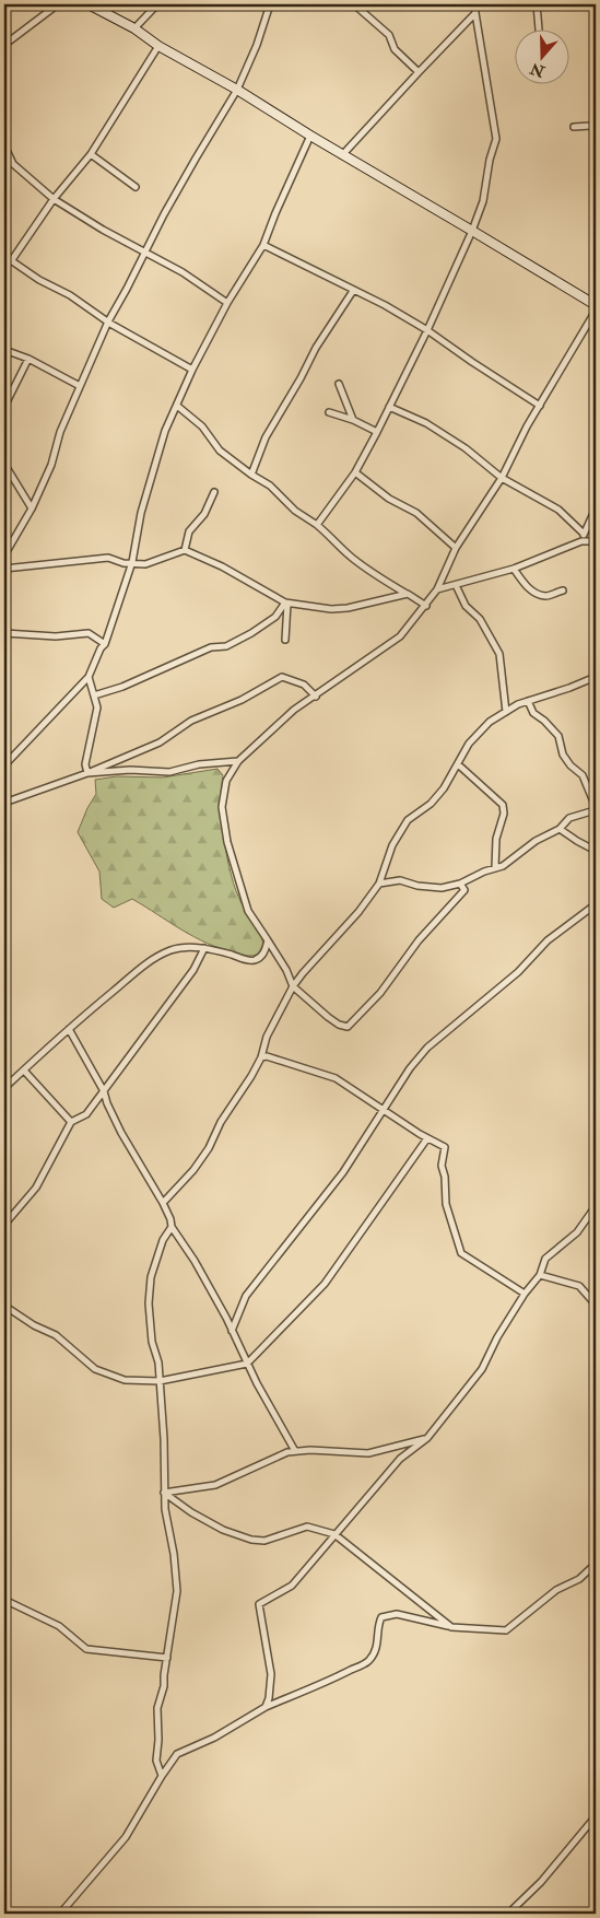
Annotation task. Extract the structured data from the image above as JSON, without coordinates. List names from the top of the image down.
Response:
{
  "north": "bottom"
}
